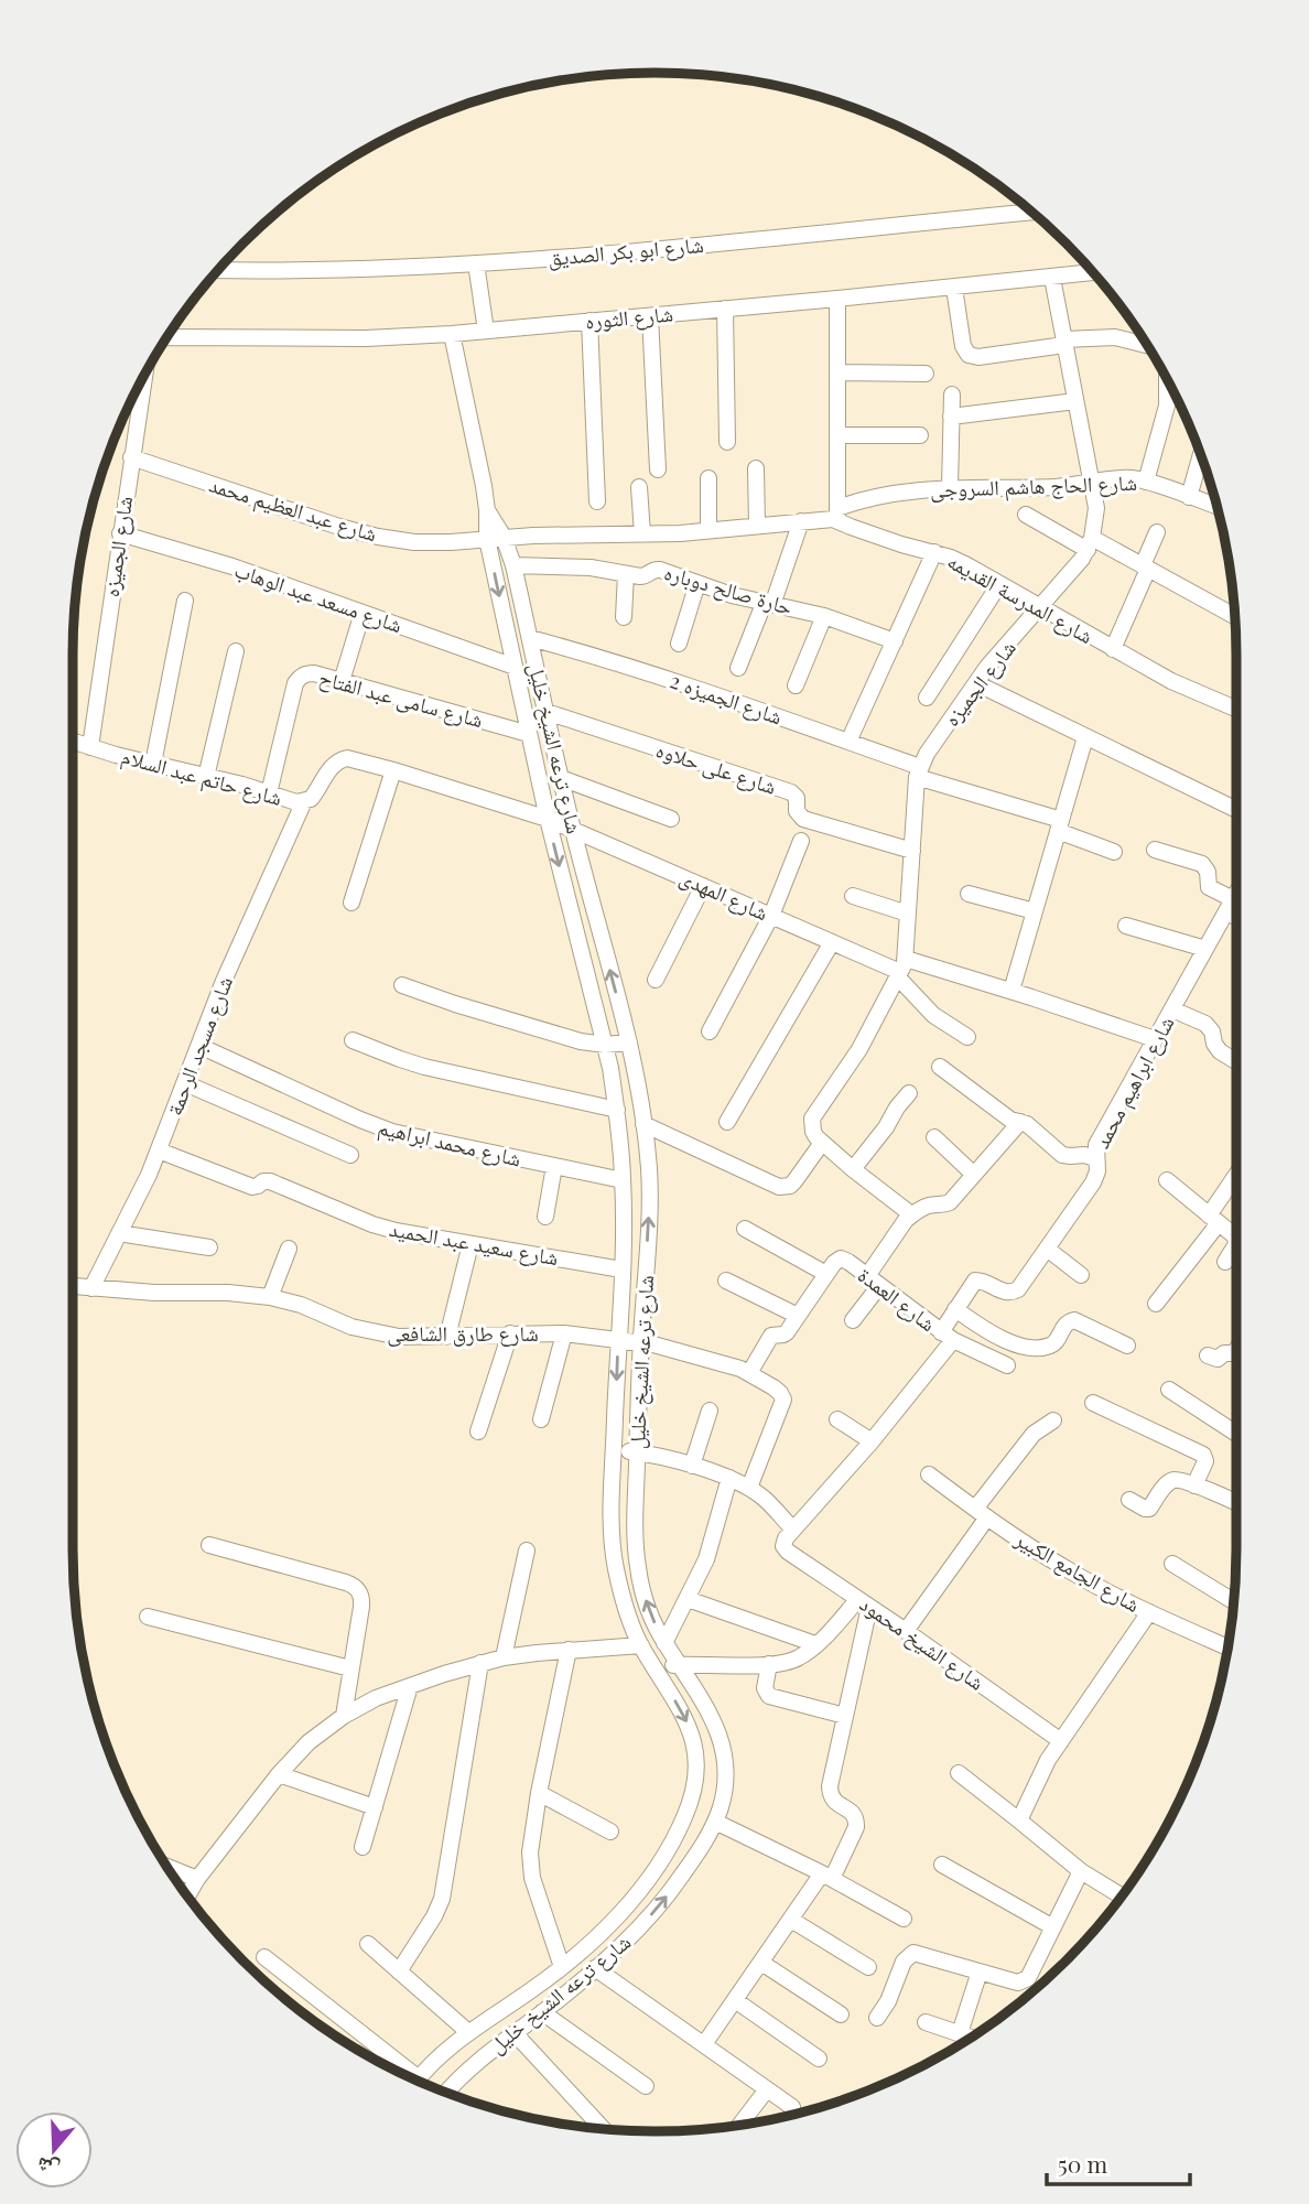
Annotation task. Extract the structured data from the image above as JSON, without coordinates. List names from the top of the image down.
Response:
{
  "streets": {
    "street": [
      "شارع ابو بكر الصديق",
      "شارع الثوره",
      "شارع الحاج هاشم السروجى",
      "شارع عبد العظيم محمد",
      "شارع الجميزه",
      "حارة صالح دوباره",
      "شارع مسعد عبد الوهاب",
      "شارع المدرسة القديمه",
      "شارع سامى عبد الفتاح",
      "شارع الجميزه 2",
      "شارع ترعه الشيخ خليل",
      "شارع على حلاوه",
      "شارع حاتم عبد السلام",
      "شارع المهدى",
      "شارع مسجد الرحمة",
      "شارع ابراهيم محمد",
      "شارع محمد ابراهيم",
      "شارع سعيد عبد الحميد",
      "شارع العمدة",
      "شارع طارق الشافعى",
      "شارع الجامع الكبير",
      "شارع الشيخ محمود"
    ]
  },
  "crossings": [
    ["شارع الثوره", "شارع ترعه الشيخ خليل"],
    ["شارع الحاج هاشم السروجى", "شارع المدرسة القديمه"],
    ["شارع عبد العظيم محمد", "شارع الجميزه"],
    ["شارع عبد العظيم محمد", "شارع المدرسة القديمه"],
    ["شارع عبد العظيم محمد", "شارع ترعه الشيخ خليل"],
    ["شارع الجميزه", "شارع مسعد عبد الوهاب"],
    ["شارع الجميزه", "شارع المدرسة القديمه"],
    ["شارع الجميزه", "شارع الجميزه 2"],
    ["شارع الجميزه", "شارع على حلاوه"],
    ["شارع الجميزه", "شارع حاتم عبد السلام"],
    ["شارع الجميزه", "شارع المهدى"],
    ["حارة صالح دوباره", "شارع ترعه الشيخ خليل"],
    ["شارع مسعد عبد الوهاب", "شارع ترعه الشيخ خليل"],
    ["شارع المدرسة القديمه", "شارع ترعه الشيخ خليل"],
    ["شارع سامى عبد الفتاح", "شارع ترعه الشيخ خليل"],
    ["شارع سامى عبد الفتاح", "شارع حاتم عبد السلام"],
    ["شارع الجميزه 2", "شارع ترعه الشيخ خليل"],
    ["شارع ترعه الشيخ خليل", "شارع على حلاوه"],
    ["شارع ترعه الشيخ خليل", "شارع حاتم عبد السلام"],
    ["شارع ترعه الشيخ خليل", "شارع المهدى"],
    ["شارع ترعه الشيخ خليل", "شارع محمد ابراهيم"],
    ["شارع ترعه الشيخ خليل", "شارع سعيد عبد الحميد"],
    ["شارع ترعه الشيخ خليل", "شارع طارق الشافعى"],
    ["شارع حاتم عبد السلام", "شارع المهدى"],
    ["شارع حاتم عبد السلام", "شارع مسجد الرحمة"],
    ["شارع المهدى", "شارع ابراهيم محمد"],
    ["شارع مسجد الرحمة", "شارع محمد ابراهيم"],
    ["شارع مسجد الرحمة", "شارع سعيد عبد الحميد"],
    ["شارع مسجد الرحمة", "شارع طارق الشافعى"],
    ["شارع العمدة", "شارع طارق الشافعى"]
  ],
  "scale_bar": "50 m",
  "north": "bottom"
}
